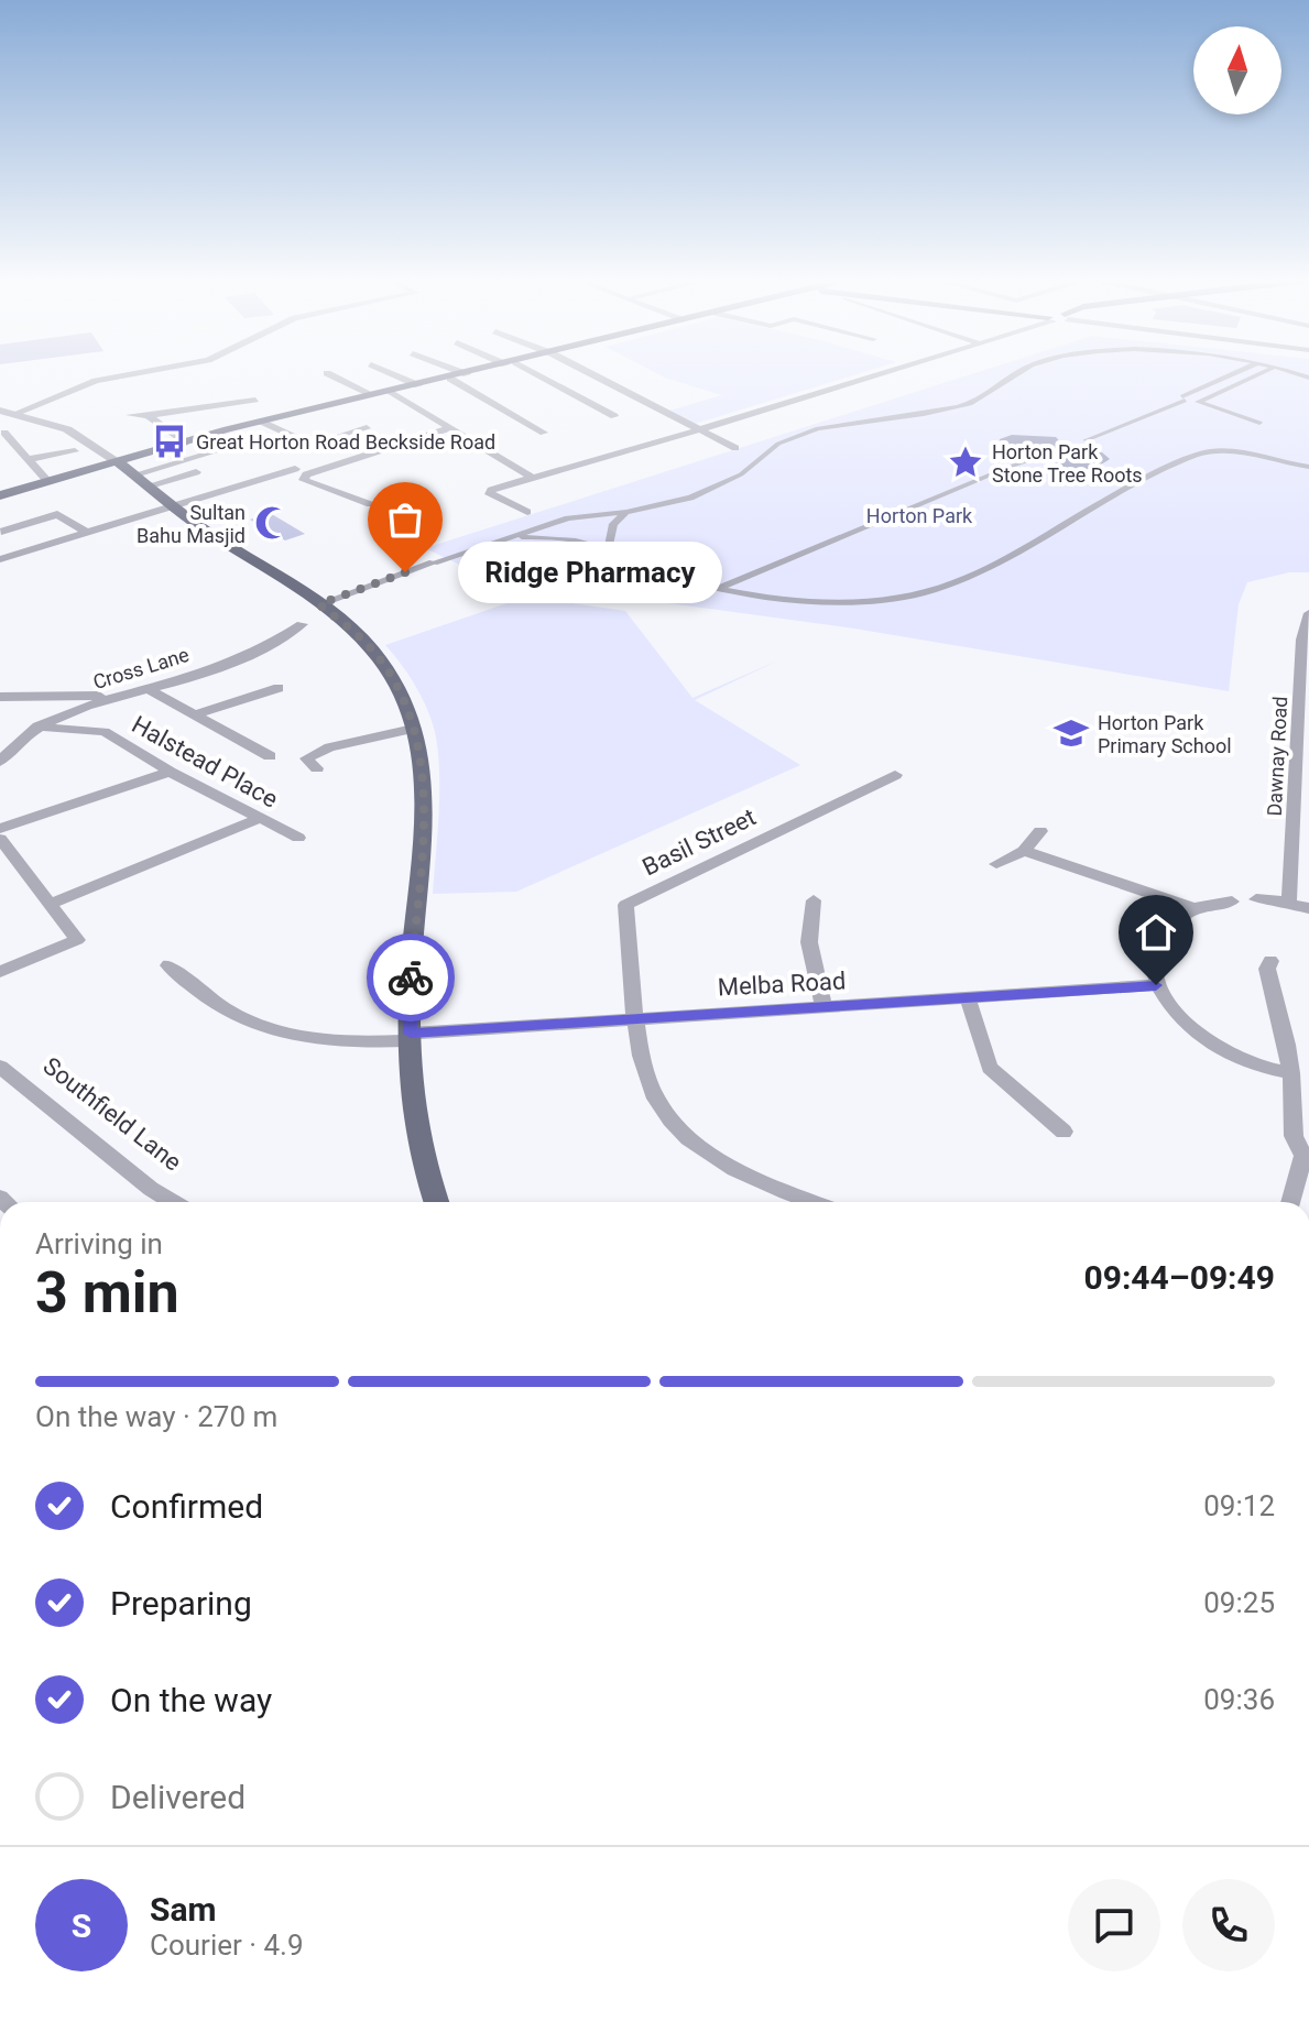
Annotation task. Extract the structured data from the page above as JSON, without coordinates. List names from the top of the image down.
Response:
{
  "streets": {
    "street": [
      "Cross Lane",
      "Dawnay Road",
      "Halstead Place",
      "Basil Street",
      "Melba Road",
      "Southfield Lane"
    ]
  },
  "crossings": [
    ["Cross Lane", "Halstead Place"],
    ["Basil Street", "Melba Road"]
  ],
  "parks": ["Horton Park"],
  "places": {
    "bus stop": ["Great Horton Road Beckside Road"],
    "place": ["Horton Park Stone Tree Roots"],
    "mosque": ["Sultan Bahu Masjid"],
    "other": ["Ridge Pharmacy"],
    "school or university": ["Horton Park Primary School"]
  },
  "north": "top",
  "page": {
    "bubble": "Ridge Pharmacy",
    "heading": ["3 min", "Arriving in", "09:44–09:49"],
    "panel": ["Sam", "Courier · 4.9"],
    "bar": "On the way · 270 m",
    "list": [
      ["Confirmed", "09:12"],
      ["Preparing", "09:25"],
      ["On the way", "09:36"],
      "Delivered"
    ],
    "round": "S"
  }
}
